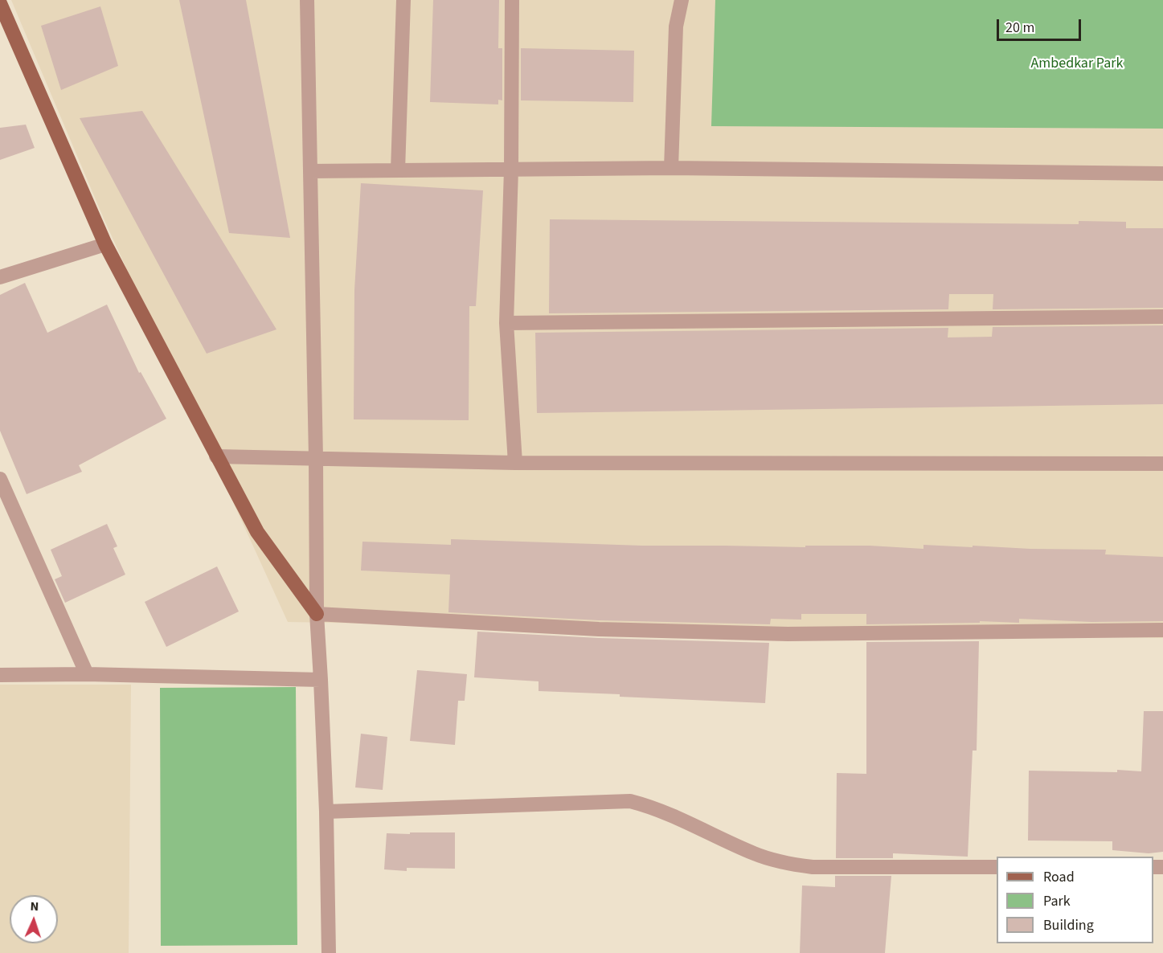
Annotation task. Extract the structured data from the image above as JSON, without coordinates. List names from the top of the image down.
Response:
{
  "parks": ["Ambedkar Park"],
  "legend": ["Road", "Park", "Building"],
  "scale_bar": "20 m",
  "north": "top"
}
